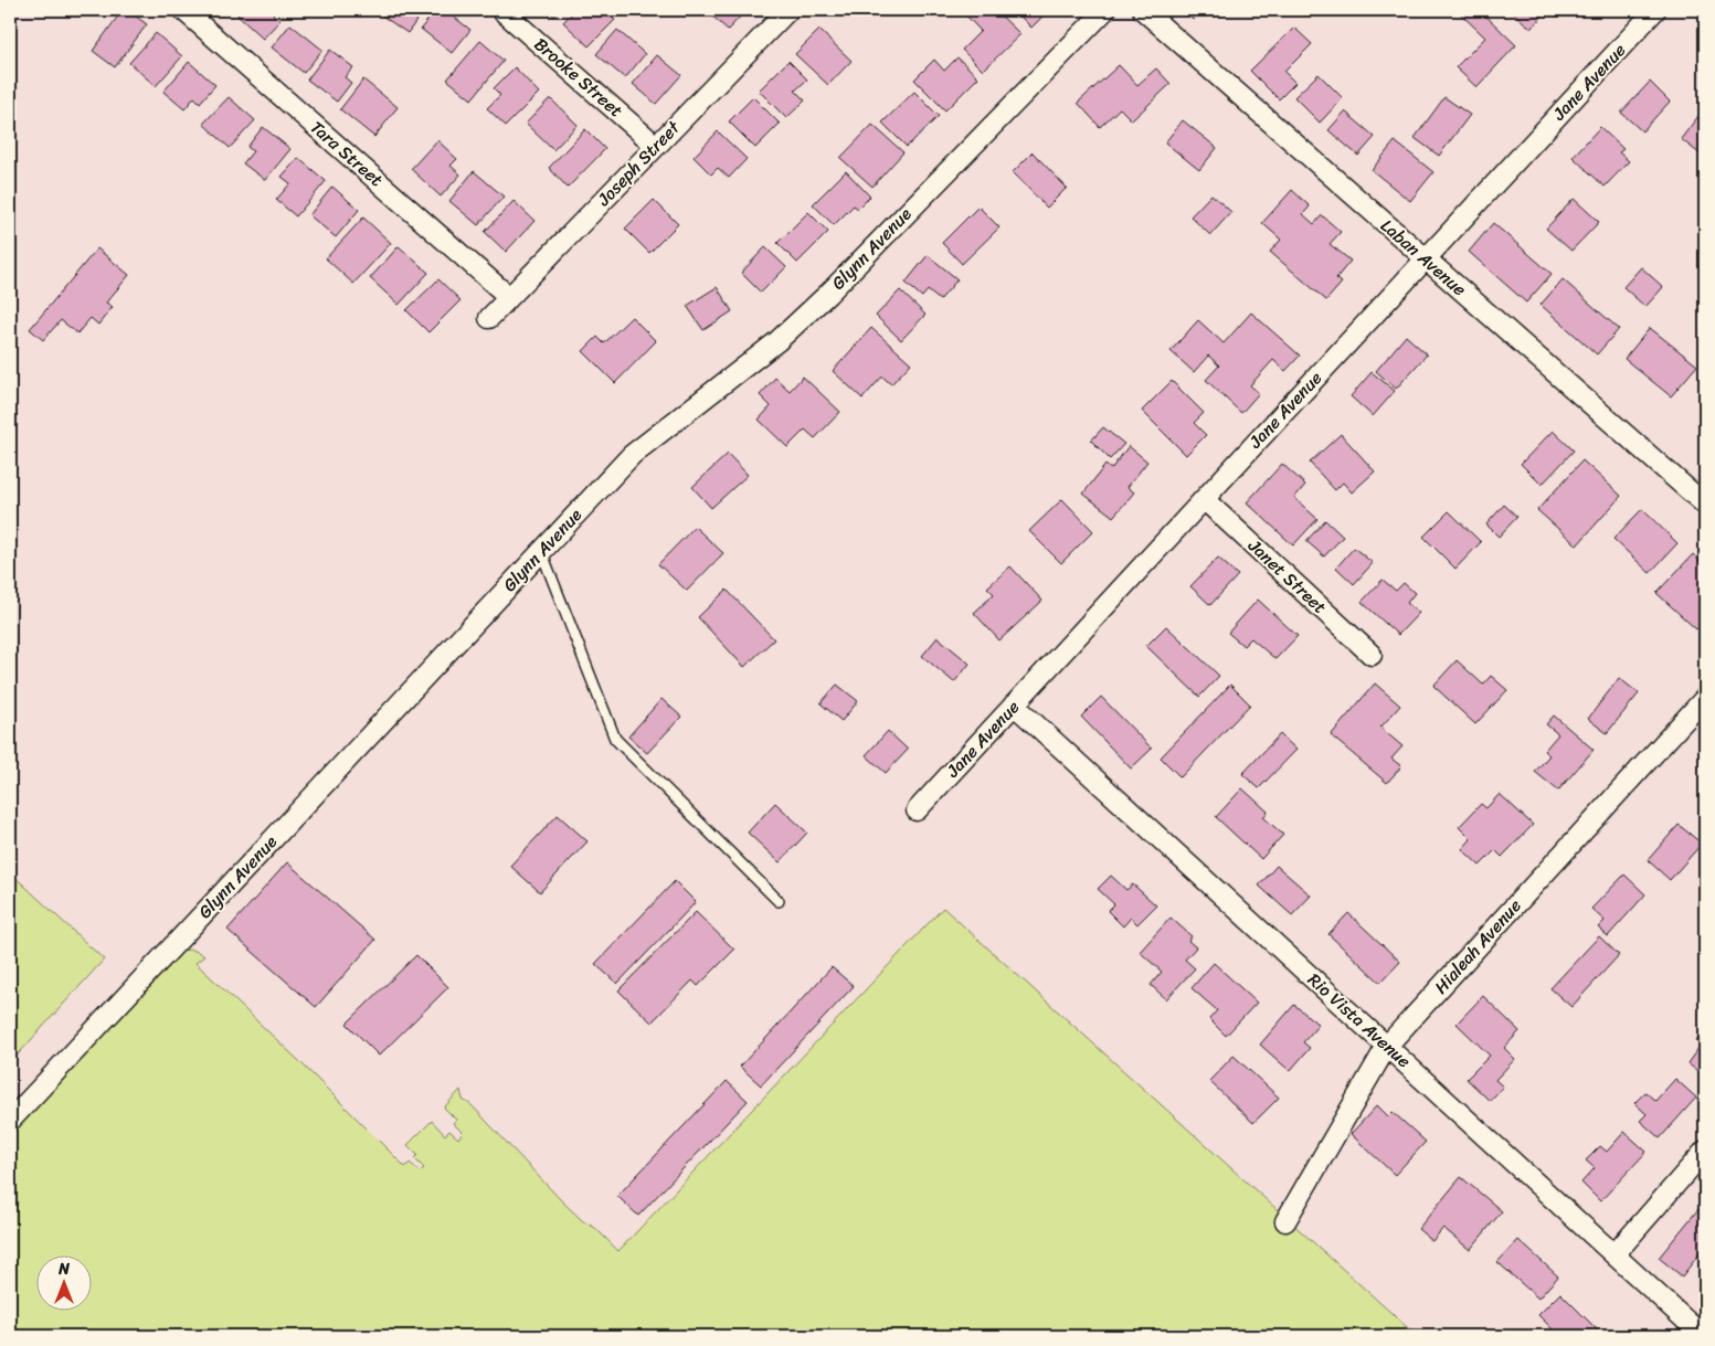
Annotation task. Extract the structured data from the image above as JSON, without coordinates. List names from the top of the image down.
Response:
{
  "streets": {
    "street": [
      "Brooke Street",
      "Jane Avenue",
      "Tara Street",
      "Joseph Street",
      "Glynn Avenue",
      "Laban Avenue",
      "Janet Street",
      "Hialeah Avenue",
      "Rio Vista Avenue"
    ]
  },
  "crossings": [
    ["Brooke Street", "Joseph Street"],
    ["Jane Avenue", "Laban Avenue"],
    ["Jane Avenue", "Janet Street"],
    ["Jane Avenue", "Rio Vista Avenue"],
    ["Tara Street", "Joseph Street"],
    ["Hialeah Avenue", "Rio Vista Avenue"]
  ],
  "north": "top"
}
